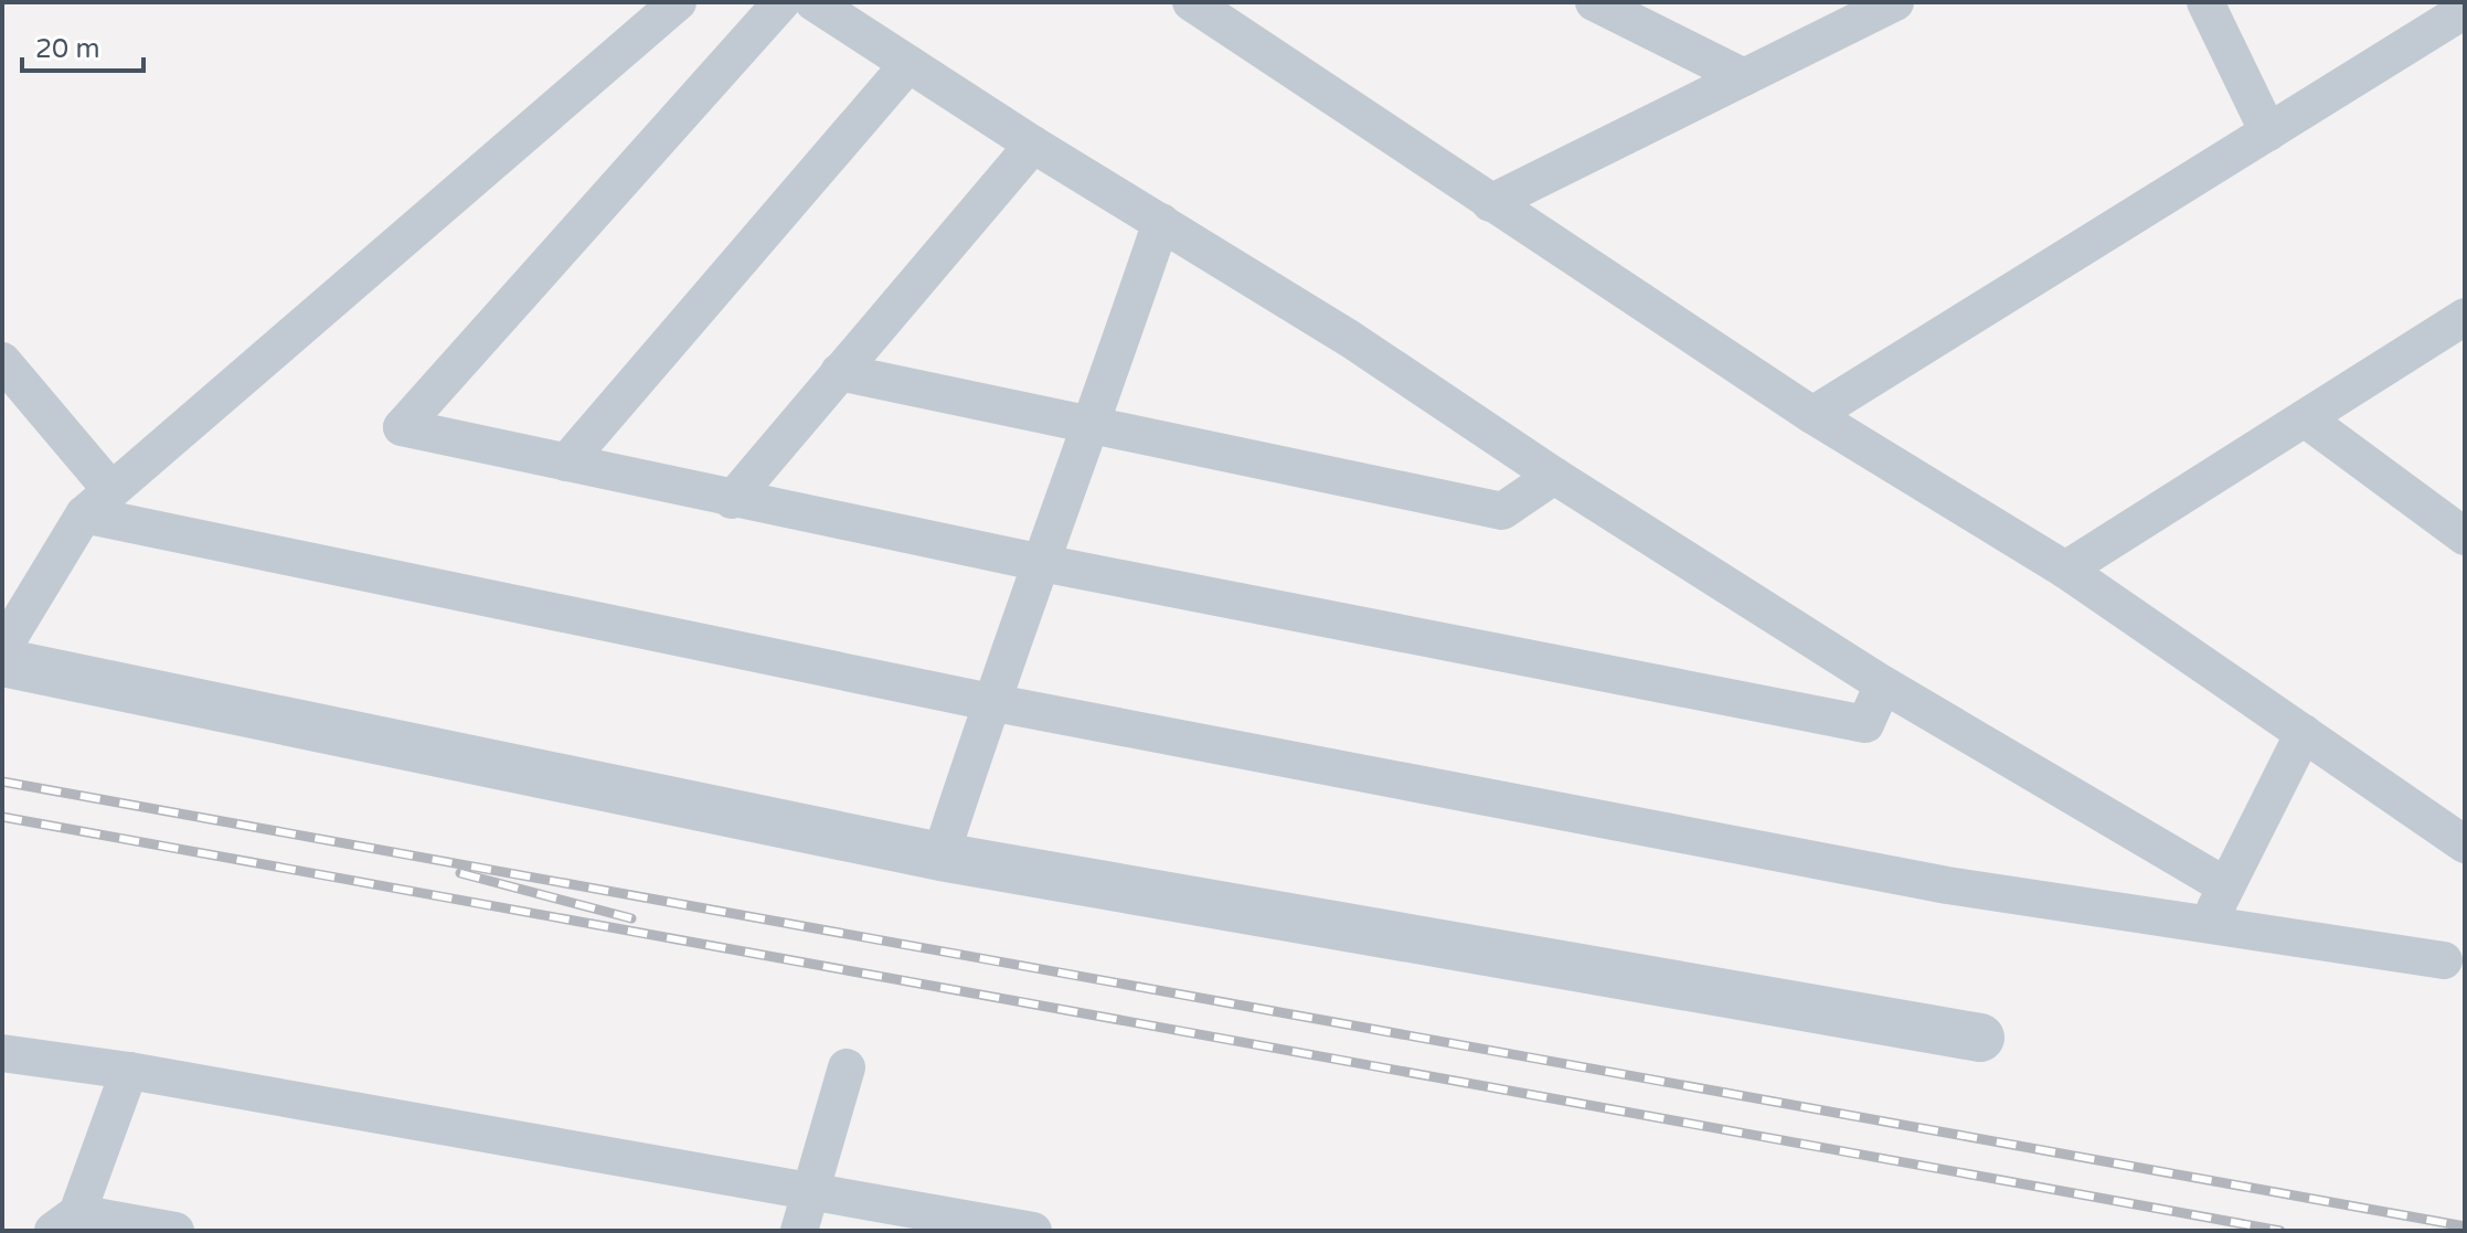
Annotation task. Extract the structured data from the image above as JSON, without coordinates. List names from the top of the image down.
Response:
{
  "scale_bar": "20 m"
}
